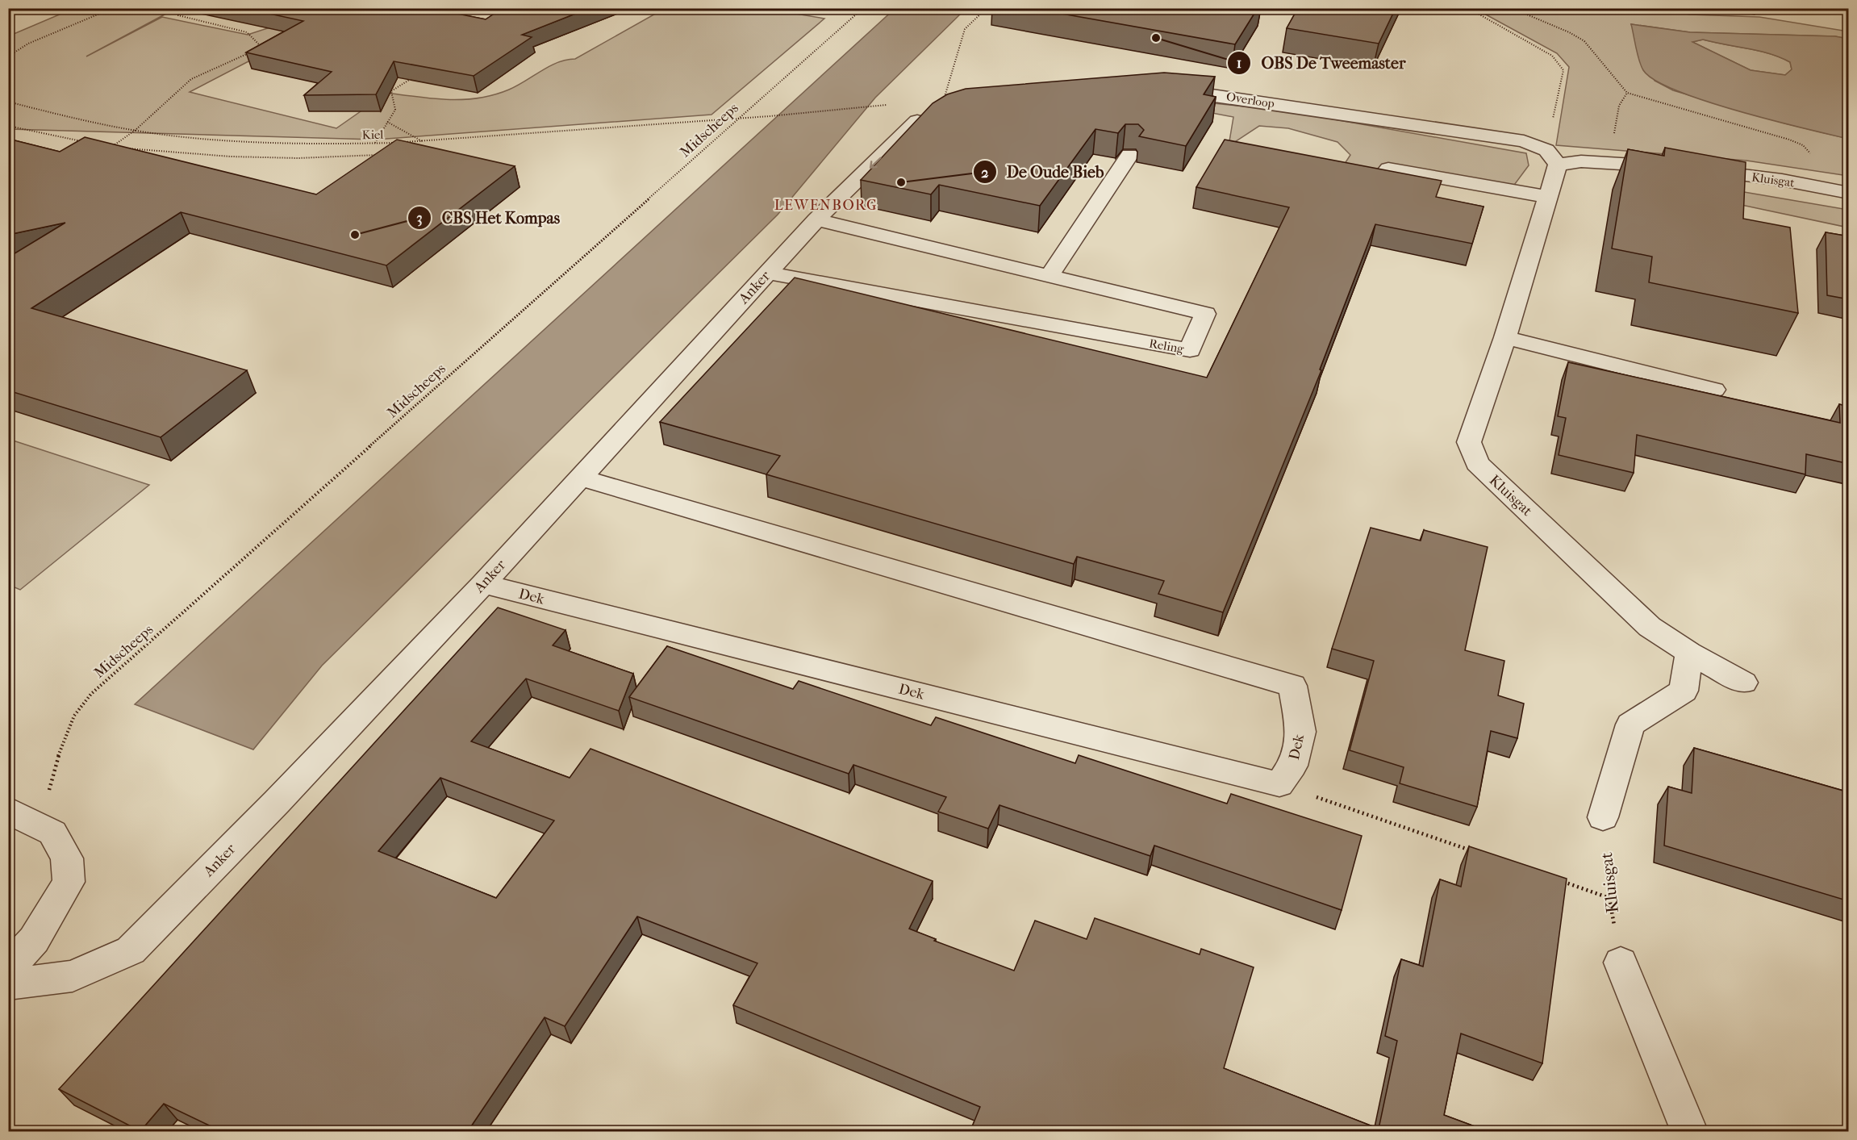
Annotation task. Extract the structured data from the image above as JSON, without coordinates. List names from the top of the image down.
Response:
{
  "streets": {
    "street": [
      "Overloop",
      "Kluisgat",
      "Anker",
      "Reling",
      "Dek"
    ],
    "path": ["Midscheeps", "Kiel"]
  },
  "crossings": [
    ["Overloop", "Kluisgat"],
    ["Midscheeps", "Kiel"],
    ["Anker", "Reling"],
    ["Anker", "Dek"]
  ],
  "districts": ["LEWENBORG"],
  "places": ["OBS De Tweemaster", "De Oude Bieb", "CBS Het Kompas"]
}
